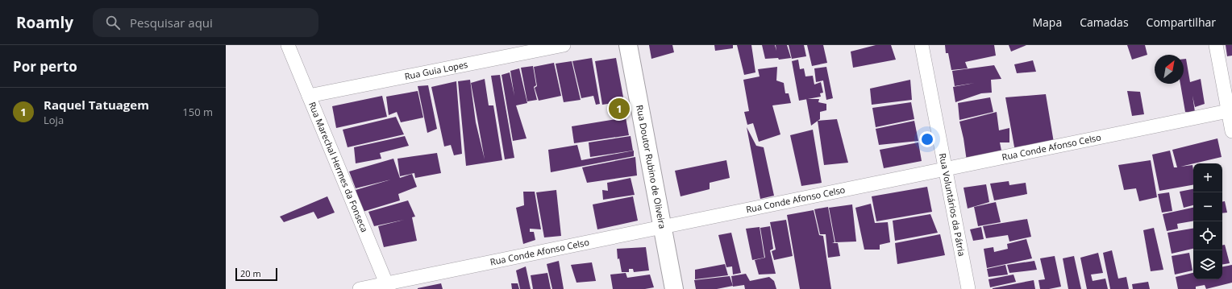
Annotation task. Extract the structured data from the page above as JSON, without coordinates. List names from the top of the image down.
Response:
{
  "streets": {
    "street": [
      "Rua Guia Lopes",
      "Rua Conde Afonso Celso",
      "Rua Marechal Hermes da Fonseca",
      "Rua Doutor Rubino de Oliveira",
      "Rua Voluntários da Pátria"
    ]
  },
  "crossings": [
    ["Rua Guia Lopes", "Rua Marechal Hermes da Fonseca"],
    ["Rua Conde Afonso Celso", "Rua Marechal Hermes da Fonseca"],
    ["Rua Conde Afonso Celso", "Rua Doutor Rubino de Oliveira"],
    ["Rua Conde Afonso Celso", "Rua Voluntários da Pátria"]
  ],
  "scale_bar": "20 m",
  "north": "top right",
  "page": {
    "header": "Roamly",
    "search": "Pesquisar aqui",
    "nav": ["Mapa", "Camadas", "Compartilhar"],
    "heading": "Por perto",
    "list": [
      {
        "mark": "1",
        "name": "Raquel Tatuagem",
        "note": "Loja",
        "value": "150 m"
      }
    ],
    "pins": "1",
    "map_buttons": ["+", "−"],
    "scale": "20 m"
  }
}
